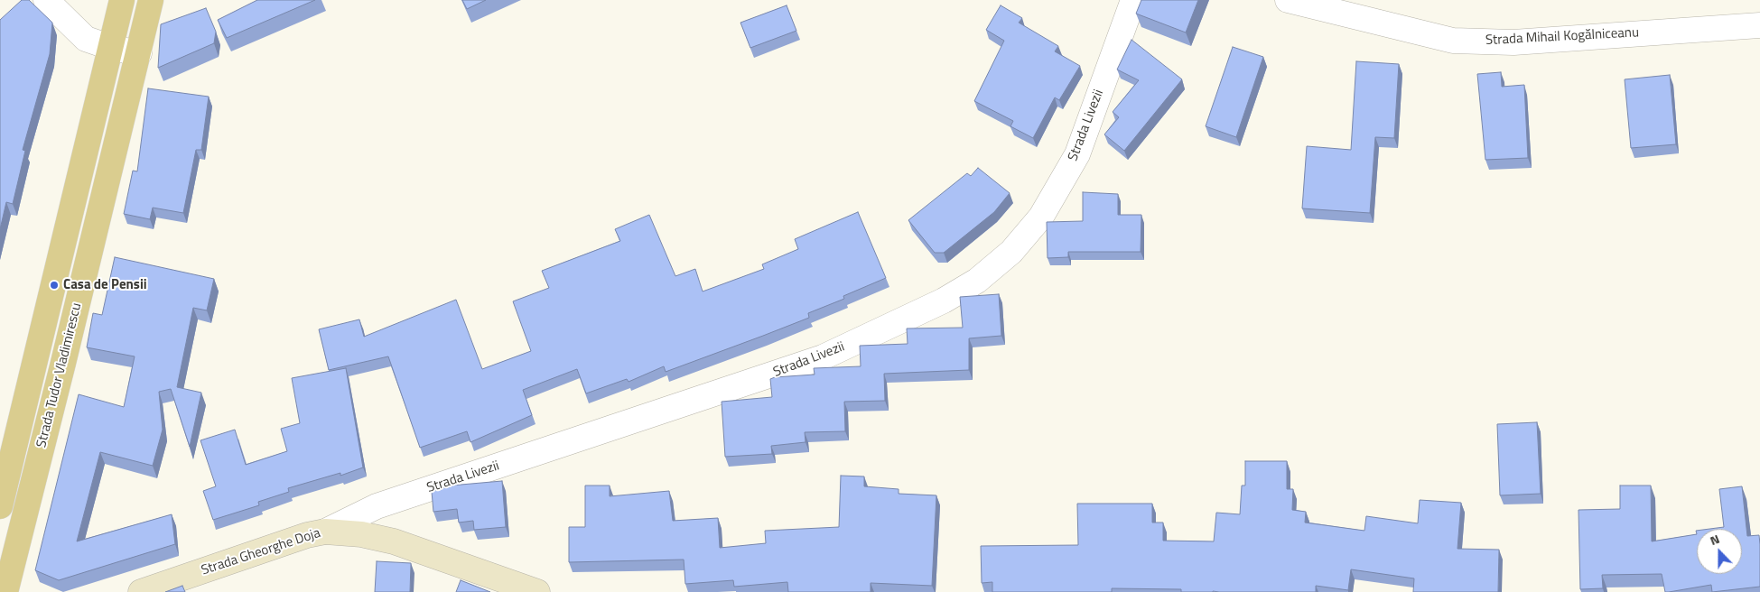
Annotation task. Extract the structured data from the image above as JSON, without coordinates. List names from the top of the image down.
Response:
{
  "streets": {
    "main road": ["Strada Tudor Vladimirescu"],
    "street": ["Strada Mihail Kogălniceanu", "Strada Livezii", "Strada Gheorghe Doja"]
  },
  "crossings": [
    ["Strada Livezii", "Strada Gheorghe Doja"]
  ],
  "places": ["Casa de Pensii"],
  "north": "top"
}
